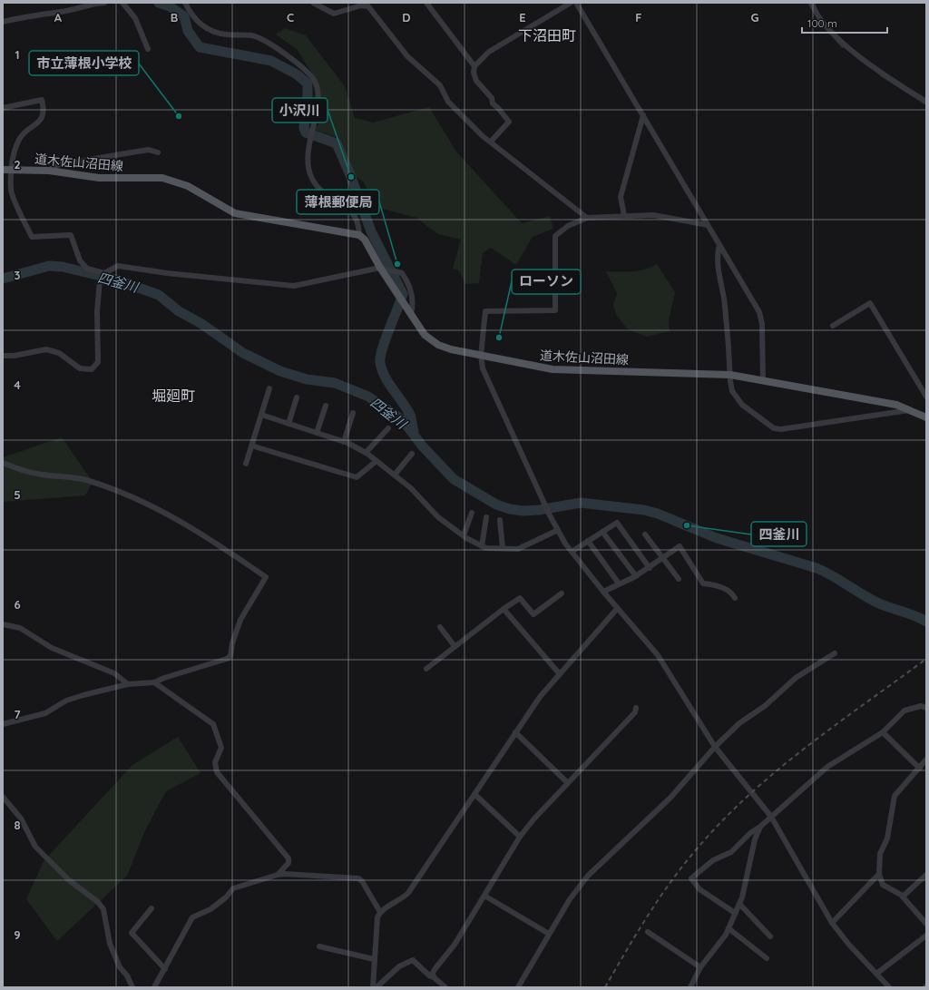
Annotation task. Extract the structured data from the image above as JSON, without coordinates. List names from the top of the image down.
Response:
{
  "streets": {
    "main road": ["道木佐山沼田線"]
  },
  "districts": ["下沼田町", "堀廻町"],
  "water": ["四釜川"],
  "places": [
    "市立薄根小学校",
    "小沢川",
    "薄根郵便局",
    "ローソン",
    "四釜川"
  ],
  "scale_bar": "100 m",
  "grid": {
    "columns": [
      "A",
      "B",
      "C",
      "D",
      "E",
      "F",
      "G"
    ],
    "rows": [
      "1",
      "2",
      "3",
      "4",
      "5",
      "6",
      "7",
      "8",
      "9"
    ]
  }
}
